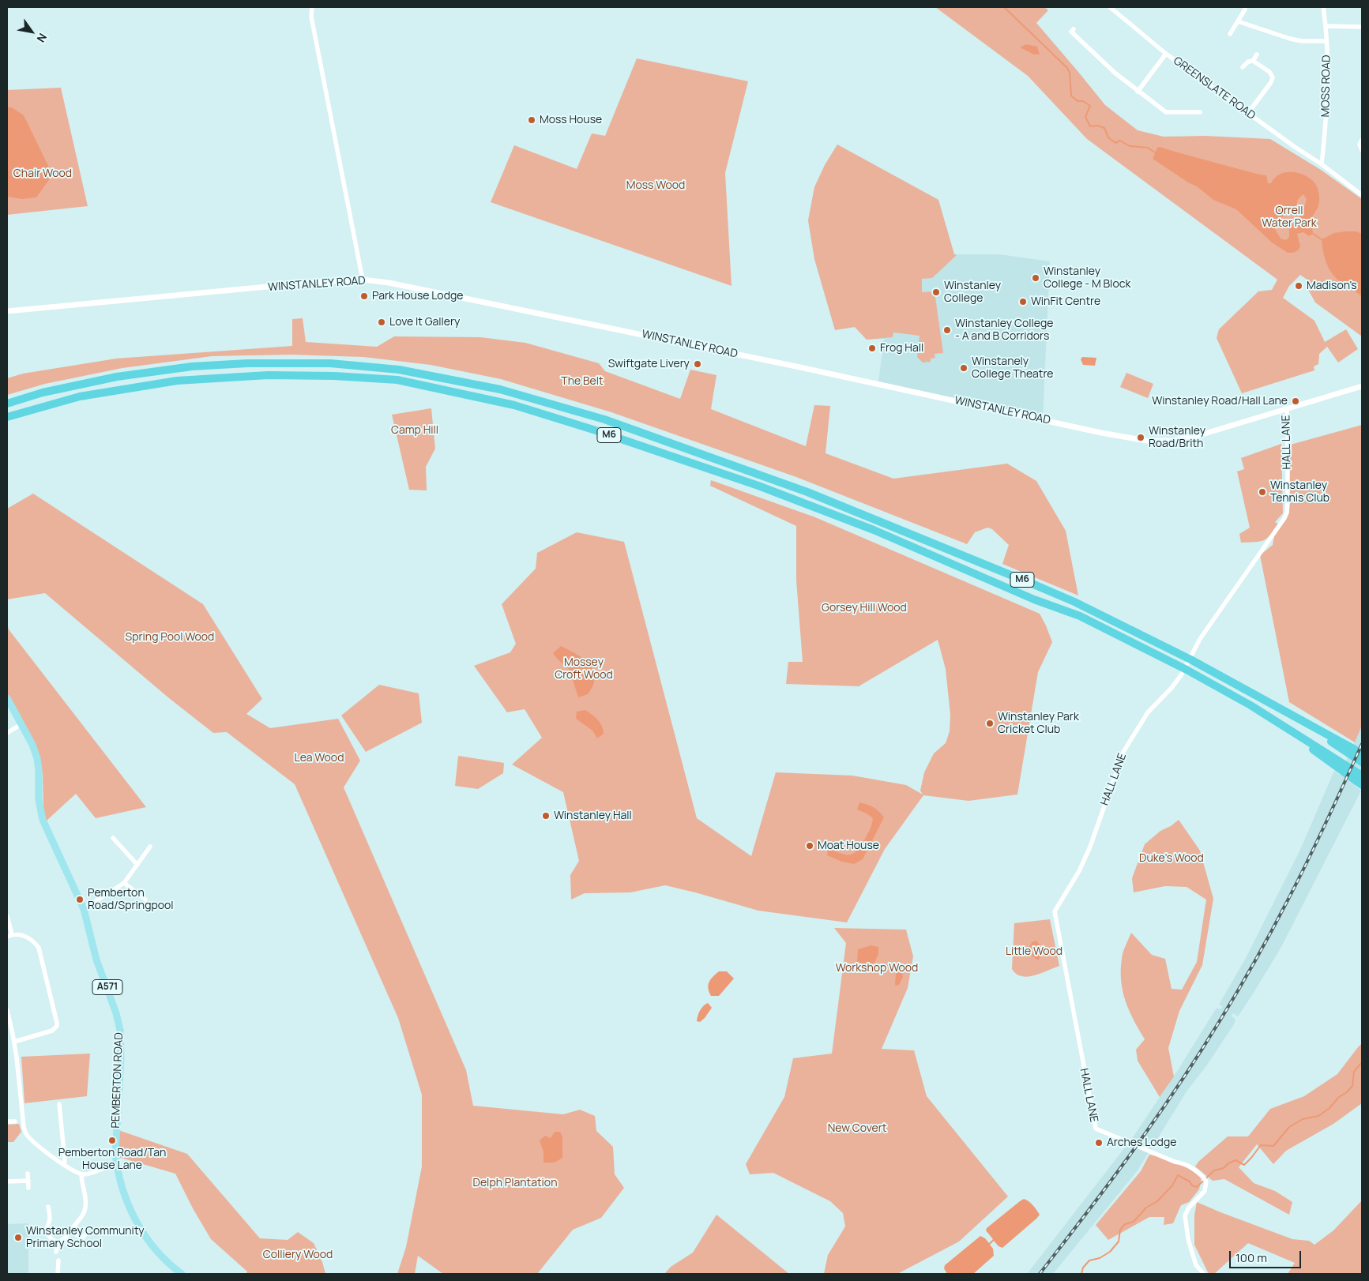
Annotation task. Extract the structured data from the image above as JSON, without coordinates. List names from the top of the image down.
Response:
{
  "streets": {
    "highway": ["M6"],
    "main road": ["A571", "PEMBERTON ROAD"],
    "street": [
      "MOSS ROAD",
      "GREENSLATE ROAD",
      "WINSTANLEY ROAD",
      "HALL LANE"
    ]
  },
  "crossings": [
    ["MOSS ROAD", "GREENSLATE ROAD"],
    ["WINSTANLEY ROAD", "HALL LANE"]
  ],
  "parks": [
    "Chair Wood",
    "Moss Wood",
    "Orrell Water Park",
    "The Belt",
    "Camp Hill",
    "Gorsey Hill Wood",
    "Spring Pool Wood",
    "Mossey Croft Wood",
    "Lea Wood",
    "Duke's Wood",
    "Little Wood",
    "Workshop Wood",
    "New Covert",
    "Delph Plantation",
    "Colliery Wood"
  ],
  "places": [
    "Moss House",
    "Winstanley College - M Block",
    "Madison's",
    "Winstanley College",
    "Park House Lodge",
    "WinFit Centre",
    "Love It Gallery",
    "Winstanley College - A and B Corridors",
    "Frog Hall",
    "Swiftgate Livery",
    "Winstanely College Theatre",
    "Winstanley Road/Hall Lane",
    "Winstanley Road/Brith",
    "Winstanley Tennis Club",
    "Winstanley Park Cricket Club",
    "Winstanley Hall",
    "Moat House",
    "Pemberton Road/Springpool",
    "Pemberton Road/Tan House Lane",
    "Arches Lodge",
    "Winstanley Community Primary School"
  ],
  "scale_bar": "100 m",
  "north": "bottom right"
}
